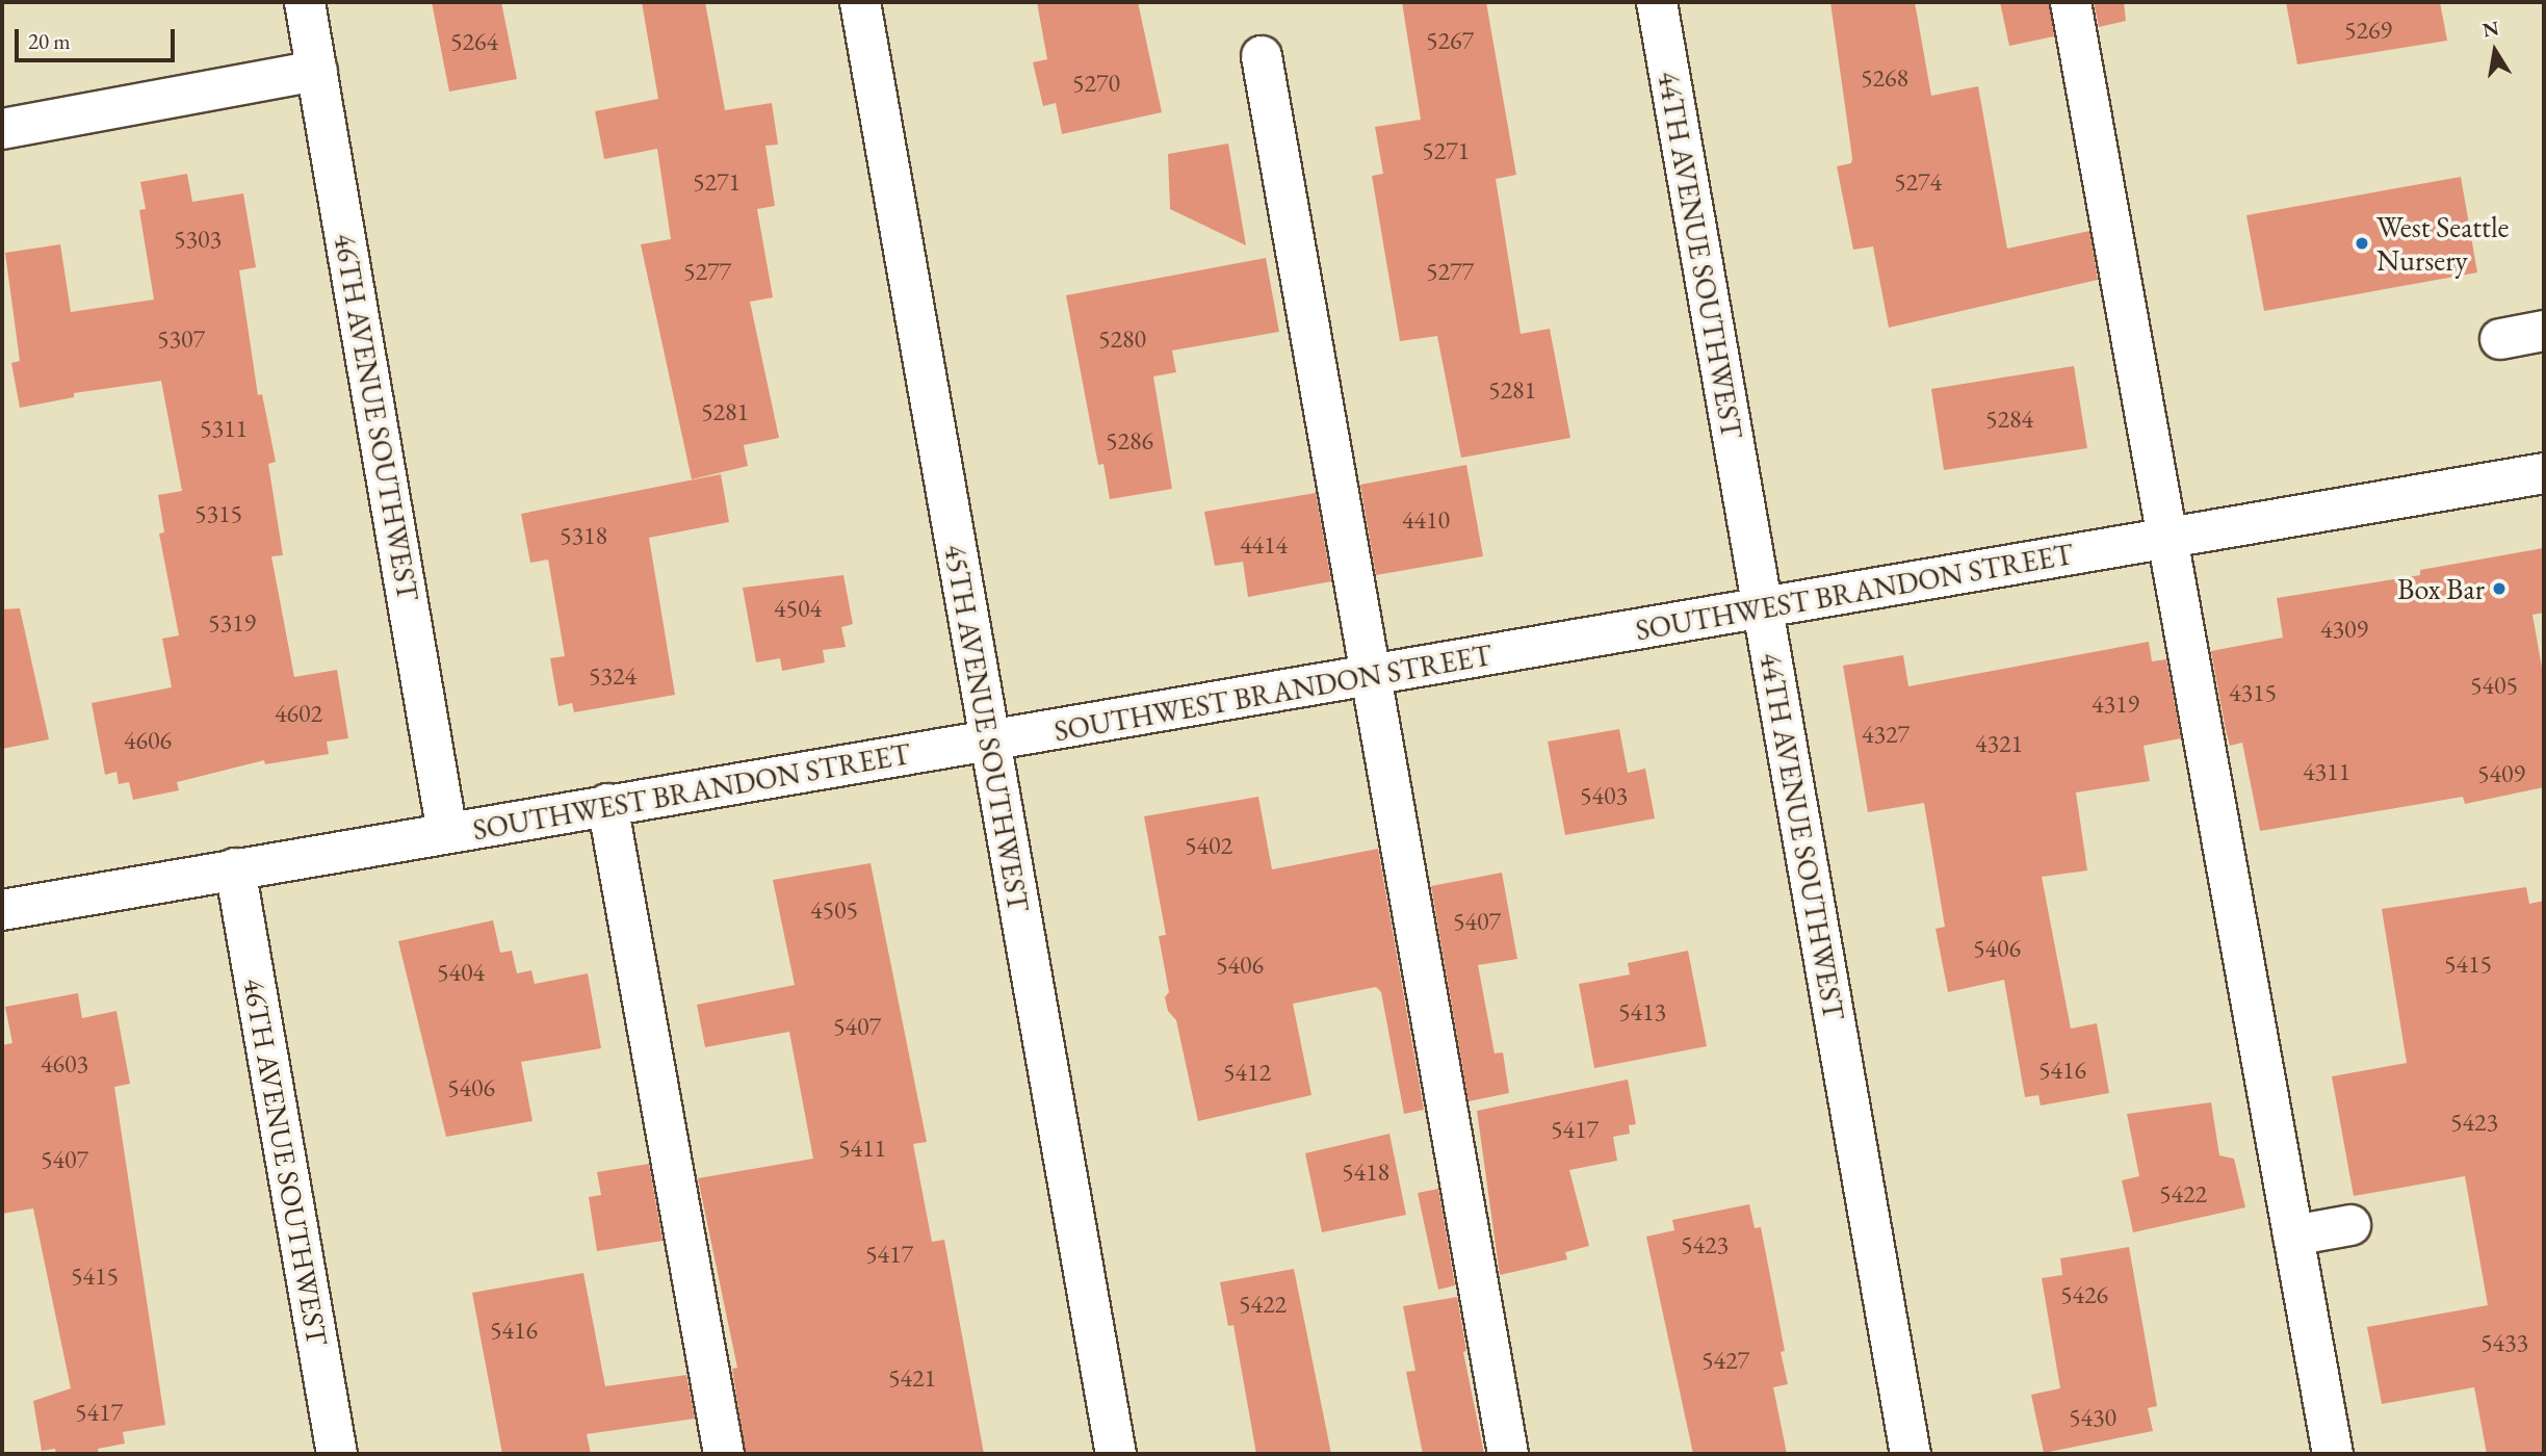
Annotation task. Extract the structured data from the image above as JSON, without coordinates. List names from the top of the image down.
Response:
{
  "streets": {
    "street": [
      "44TH AVENUE SOUTHWEST",
      "46TH AVENUE SOUTHWEST",
      "SOUTHWEST BRANDON STREET",
      "45TH AVENUE SOUTHWEST"
    ]
  },
  "crossings": [
    ["44TH AVENUE SOUTHWEST", "SOUTHWEST BRANDON STREET"],
    ["46TH AVENUE SOUTHWEST", "SOUTHWEST BRANDON STREET"],
    ["SOUTHWEST BRANDON STREET", "45TH AVENUE SOUTHWEST"]
  ],
  "places": ["West Seattle Nursery", "Box Bar"],
  "house_numbers": [
    "5269",
    "5267",
    "5264",
    "5268",
    "5270",
    "5271",
    "5271",
    "5274",
    "5303",
    "5277",
    "5277",
    "5307",
    "5280",
    "5281",
    "5281",
    "5284",
    "5311",
    "5286",
    "5315",
    "4410",
    "5318",
    "4414",
    "4504",
    "5319",
    "4309",
    "5324",
    "5405",
    "4315",
    "4319",
    "4602",
    "4327",
    "4606",
    "4321",
    "4311",
    "5409",
    "5403",
    "5402",
    "4505",
    "5407",
    "5406",
    "5415",
    "5406",
    "5404",
    "5413",
    "5407",
    "4603",
    "5416",
    "5412",
    "5406",
    "5423",
    "5417",
    "5411",
    "5407",
    "5418",
    "5422",
    "5423",
    "5417",
    "5415",
    "5426",
    "5422",
    "5416",
    "5433",
    "5427",
    "5421",
    "5417",
    "5430"
  ],
  "scale_bar": "20 m",
  "north": "top"
}
